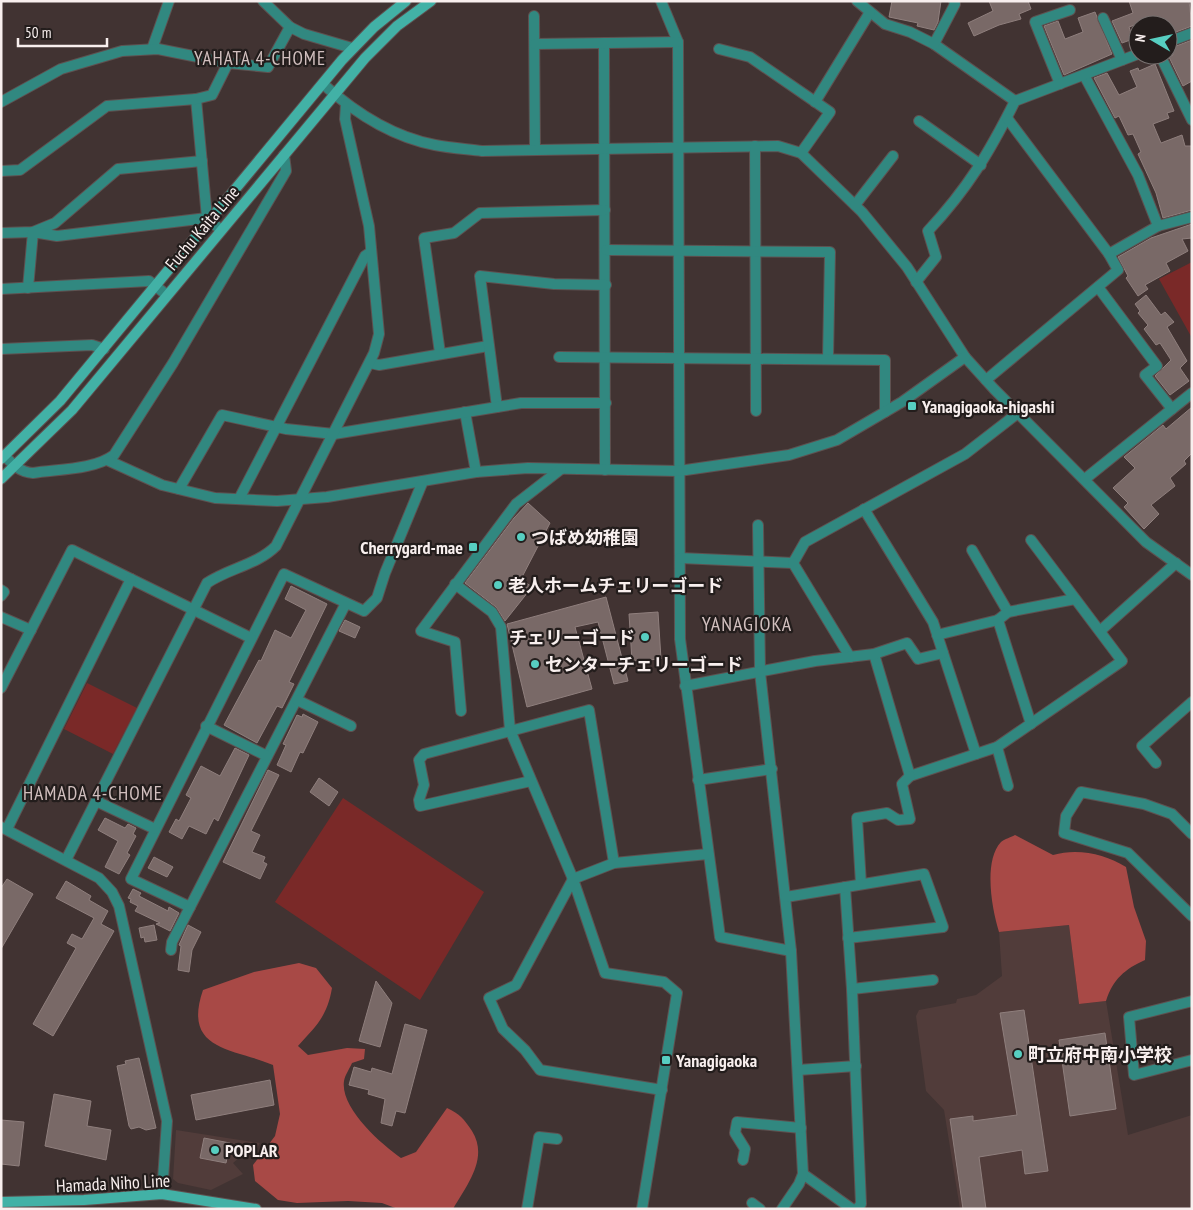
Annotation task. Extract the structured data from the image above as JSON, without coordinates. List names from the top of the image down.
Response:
{
  "streets": {
    "main road": ["Fuchu Kaita Line", "Hamada Niho Line"]
  },
  "districts": ["YAHATA 4-CHOME", "YANAGIOKA", "HAMADA 4-CHOME"],
  "places": {
    "transit": ["Yanagigaoka-higashi", "Cherrygard-mae", "Yanagigaoka"],
    "other": [
      "つばめ幼稚園",
      "老人ホームチェリーゴード",
      "チェリーゴード",
      "センターチェリーゴード",
      "町立府中南小学校",
      "POPLAR"
    ]
  },
  "scale_bar": "50 m",
  "north": "left"
}
